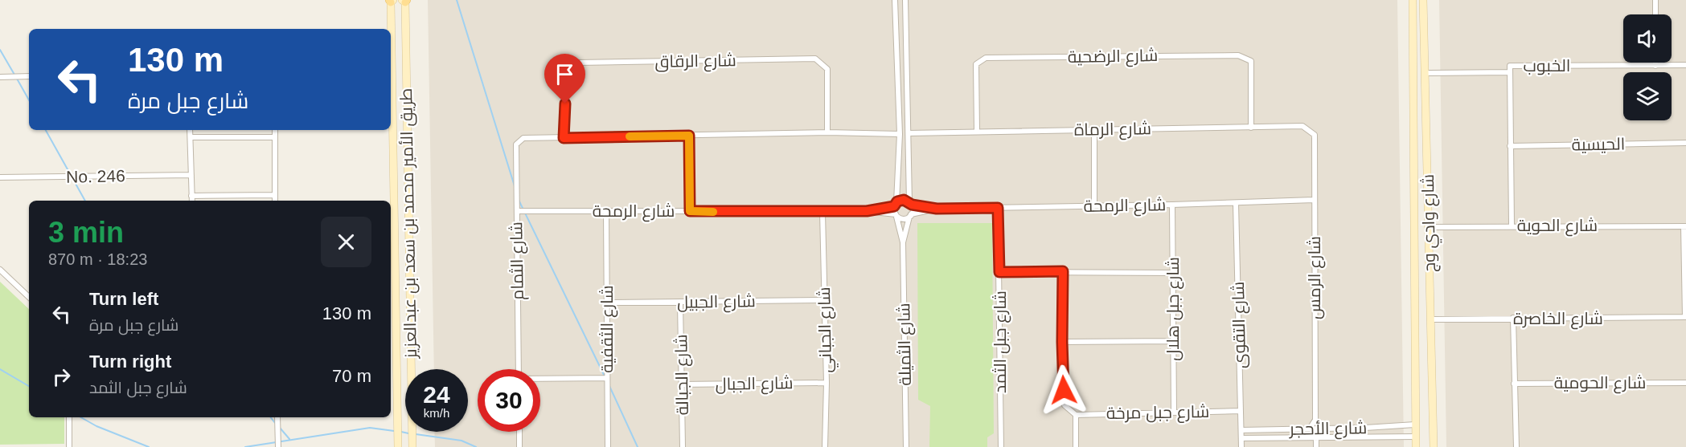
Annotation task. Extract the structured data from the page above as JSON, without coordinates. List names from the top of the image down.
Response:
{
  "streets": {
    "street": [
      "شارع الرضحية",
      "شارع الرقاق",
      "الخبوب",
      "شارع الرماة",
      "الحيسية",
      "No. 246",
      "شارع الرمحة",
      "طريق الأمير محمد بن سعد بن عبدالعزيز",
      "شارع وادي وج",
      "شارع الحوية",
      "شارع الثمام",
      "شارع الرمس",
      "شارع الجبيل",
      "شارع جبل هلال",
      "شارع الخاصرة",
      "شارع التقوى",
      "شارع الثقفية",
      "شارع الجباني",
      "شارع جبل الثمد",
      "شارع الثميلة",
      "شارع الجبالة",
      "شارع الحومية",
      "شارع الجبال",
      "شارع جبل مرخة",
      "شارع الأحجر"
    ]
  },
  "crossings": [
    ["شارع الرضحية", "شارع الرماة"],
    ["شارع الرقاق", "شارع الثمام"],
    ["الخبوب", "الحيسية"],
    ["الخبوب", "شارع الحوية"],
    ["شارع الرماة", "شارع الرمس"],
    ["شارع الرمحة", "شارع الثمام"],
    ["شارع الرمحة", "شارع الرمس"],
    ["شارع الرمحة", "شارع جبل هلال"],
    ["شارع الرمحة", "شارع التقوى"],
    ["شارع الرمحة", "شارع الثقفية"],
    ["شارع الرمحة", "شارع الجباني"],
    ["شارع الرمحة", "شارع جبل الثمد"],
    ["شارع وادي وج", "شارع الحوية"],
    ["شارع وادي وج", "شارع الخاصرة"],
    ["شارع وادي وج", "شارع الأحجر"],
    ["شارع الجبيل", "شارع الثقفية"],
    ["شارع الجبيل", "شارع الجباني"],
    ["شارع الجبيل", "شارع الجبالة"],
    ["شارع جبل هلال", "شارع جبل مرخة"],
    ["شارع التقوى", "شارع جبل مرخة"],
    ["شارع التقوى", "شارع الأحجر"],
    ["شارع الجباني", "شارع الجبال"],
    ["شارع الجبالة", "شارع الجبال"]
  ],
  "page": {
    "turn": ["130 m", "شارع جبل مرة"],
    "heading": ["3 min", "870 m · 18:23"],
    "list": [
      {
        "name": "Turn left",
        "note": "شارع جبل مرة",
        "value": "130 m"
      },
      {
        "name": "Turn right",
        "note": "شارع جبل الثمد",
        "value": "70 m"
      }
    ],
    "speed": "24 km/h",
    "limit": "30"
  }
}
